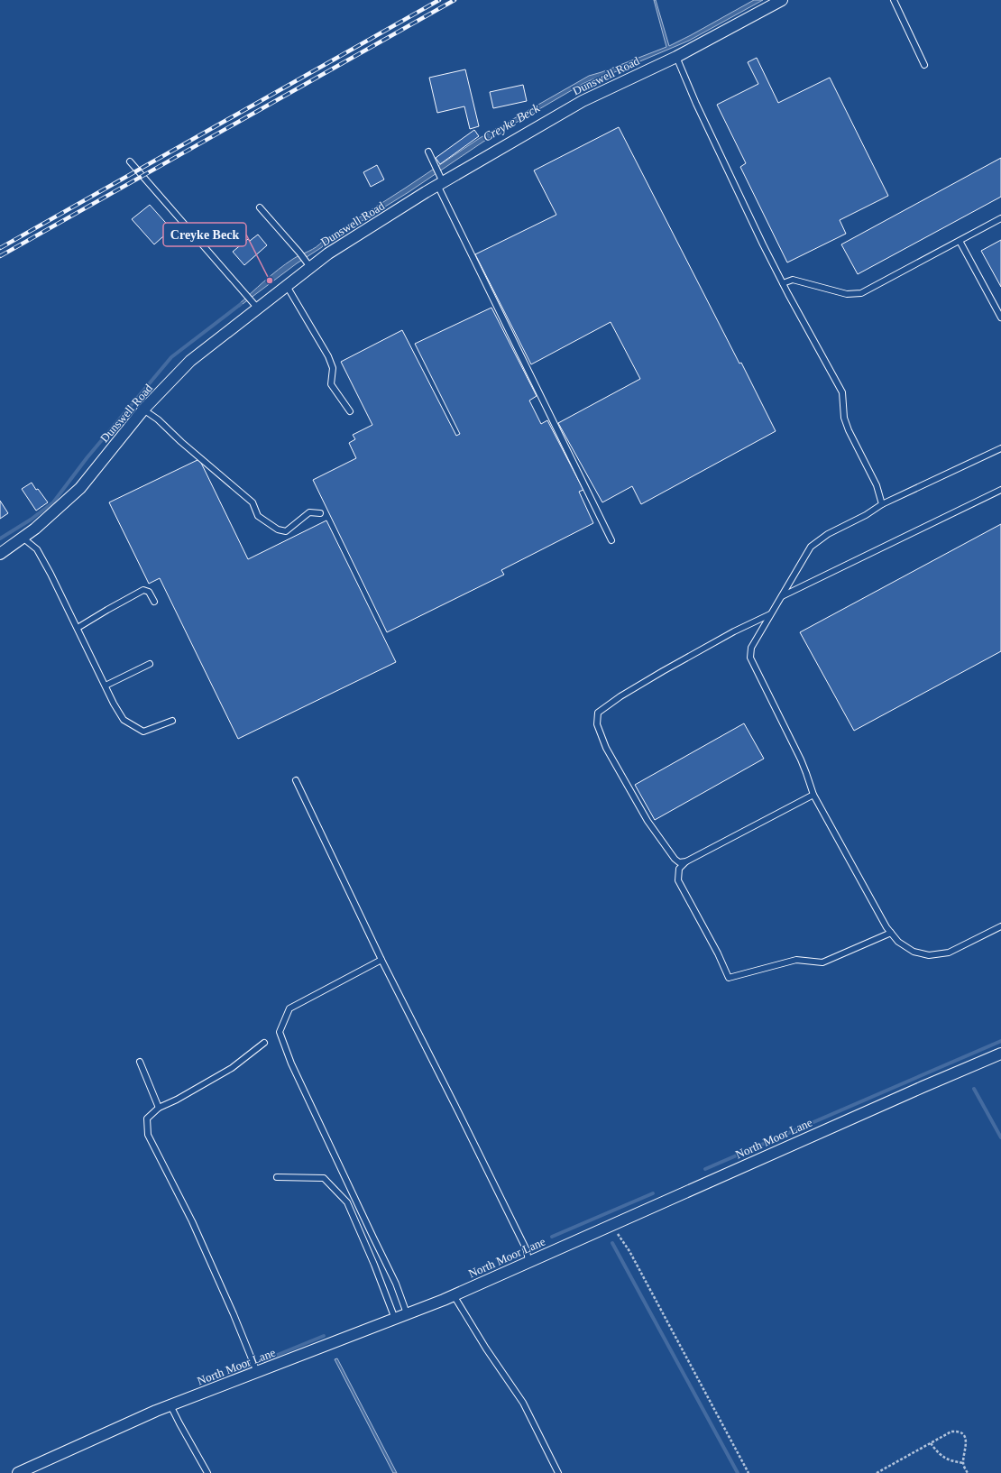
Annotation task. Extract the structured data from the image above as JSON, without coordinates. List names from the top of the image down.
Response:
{
  "streets": {
    "street": ["Dunswell Road", "North Moor Lane"]
  },
  "water": ["Creyke Beck"],
  "places": ["Creyke Beck"]
}
